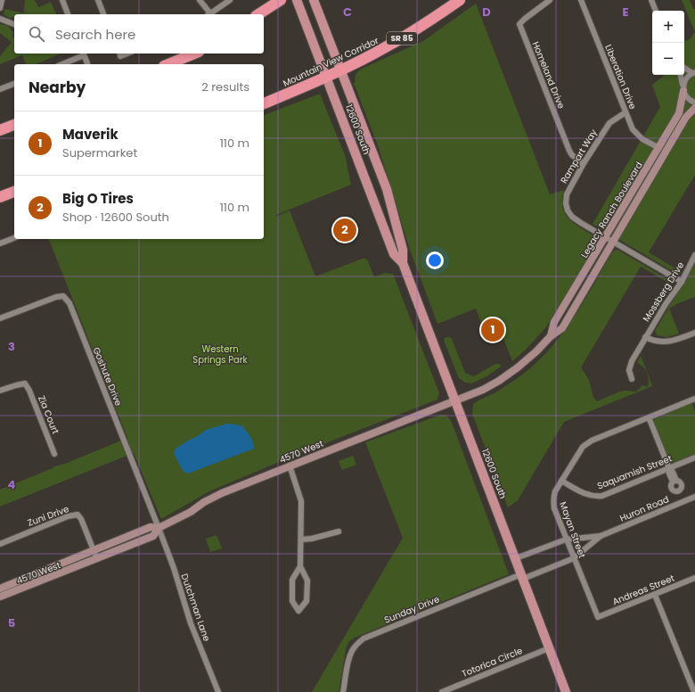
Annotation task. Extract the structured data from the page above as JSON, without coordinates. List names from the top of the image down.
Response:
{
  "streets": {
    "highway": ["SR 85", "Mountain View Corridor"],
    "main road": ["12600 South", "Legacy Ranch Boulevard", "4570 West"],
    "street": [
      "Homeland Drive",
      "Liberation Drive",
      "Rampart Way",
      "Mossberg Drive",
      "Goshute Drive",
      "Zia Court",
      "Saquamish Street",
      "Huron Road",
      "Zuni Drive",
      "Mayan Street",
      "Andreas Street",
      "Dutchman Lane",
      "Sunday Drive",
      "Totorica Circle"
    ]
  },
  "crossings": [
    ["Mountain View Corridor", "12600 South"],
    ["Homeland Drive", "Rampart Way"],
    ["Liberation Drive", "Rampart Way"],
    ["Liberation Drive", "Legacy Ranch Boulevard"],
    ["12600 South", "Legacy Ranch Boulevard"],
    ["12600 South", "4570 West"],
    ["12600 South", "Huron Road"],
    ["12600 South", "Sunday Drive"],
    ["12600 South", "Totorica Circle"],
    ["Rampart Way", "Legacy Ranch Boulevard"],
    ["Legacy Ranch Boulevard", "4570 West"],
    ["Goshute Drive", "4570 West"],
    ["Goshute Drive", "Dutchman Lane"],
    ["4570 West", "Zuni Drive"],
    ["4570 West", "Dutchman Lane"],
    ["Saquamish Street", "Mayan Street"],
    ["Huron Road", "Mayan Street"],
    ["Huron Road", "Sunday Drive"],
    ["Mayan Street", "Andreas Street"]
  ],
  "parks": ["Western Springs Park"],
  "page": {
    "map_buttons": ["+", "−"],
    "search": "Search here",
    "heading": ["Nearby", "2 results"],
    "list": [
      {
        "mark": "1",
        "name": "Maverik",
        "note": "Supermarket",
        "value": "110 m"
      },
      {
        "mark": "2",
        "name": "Big O Tires",
        "note": "Shop · 12600 South",
        "value": "110 m"
      }
    ],
    "pins": ["2", "1"]
  },
  "grid": {
    "columns": ["C", "D", "E"],
    "rows": ["3", "4", "5"]
  }
}
